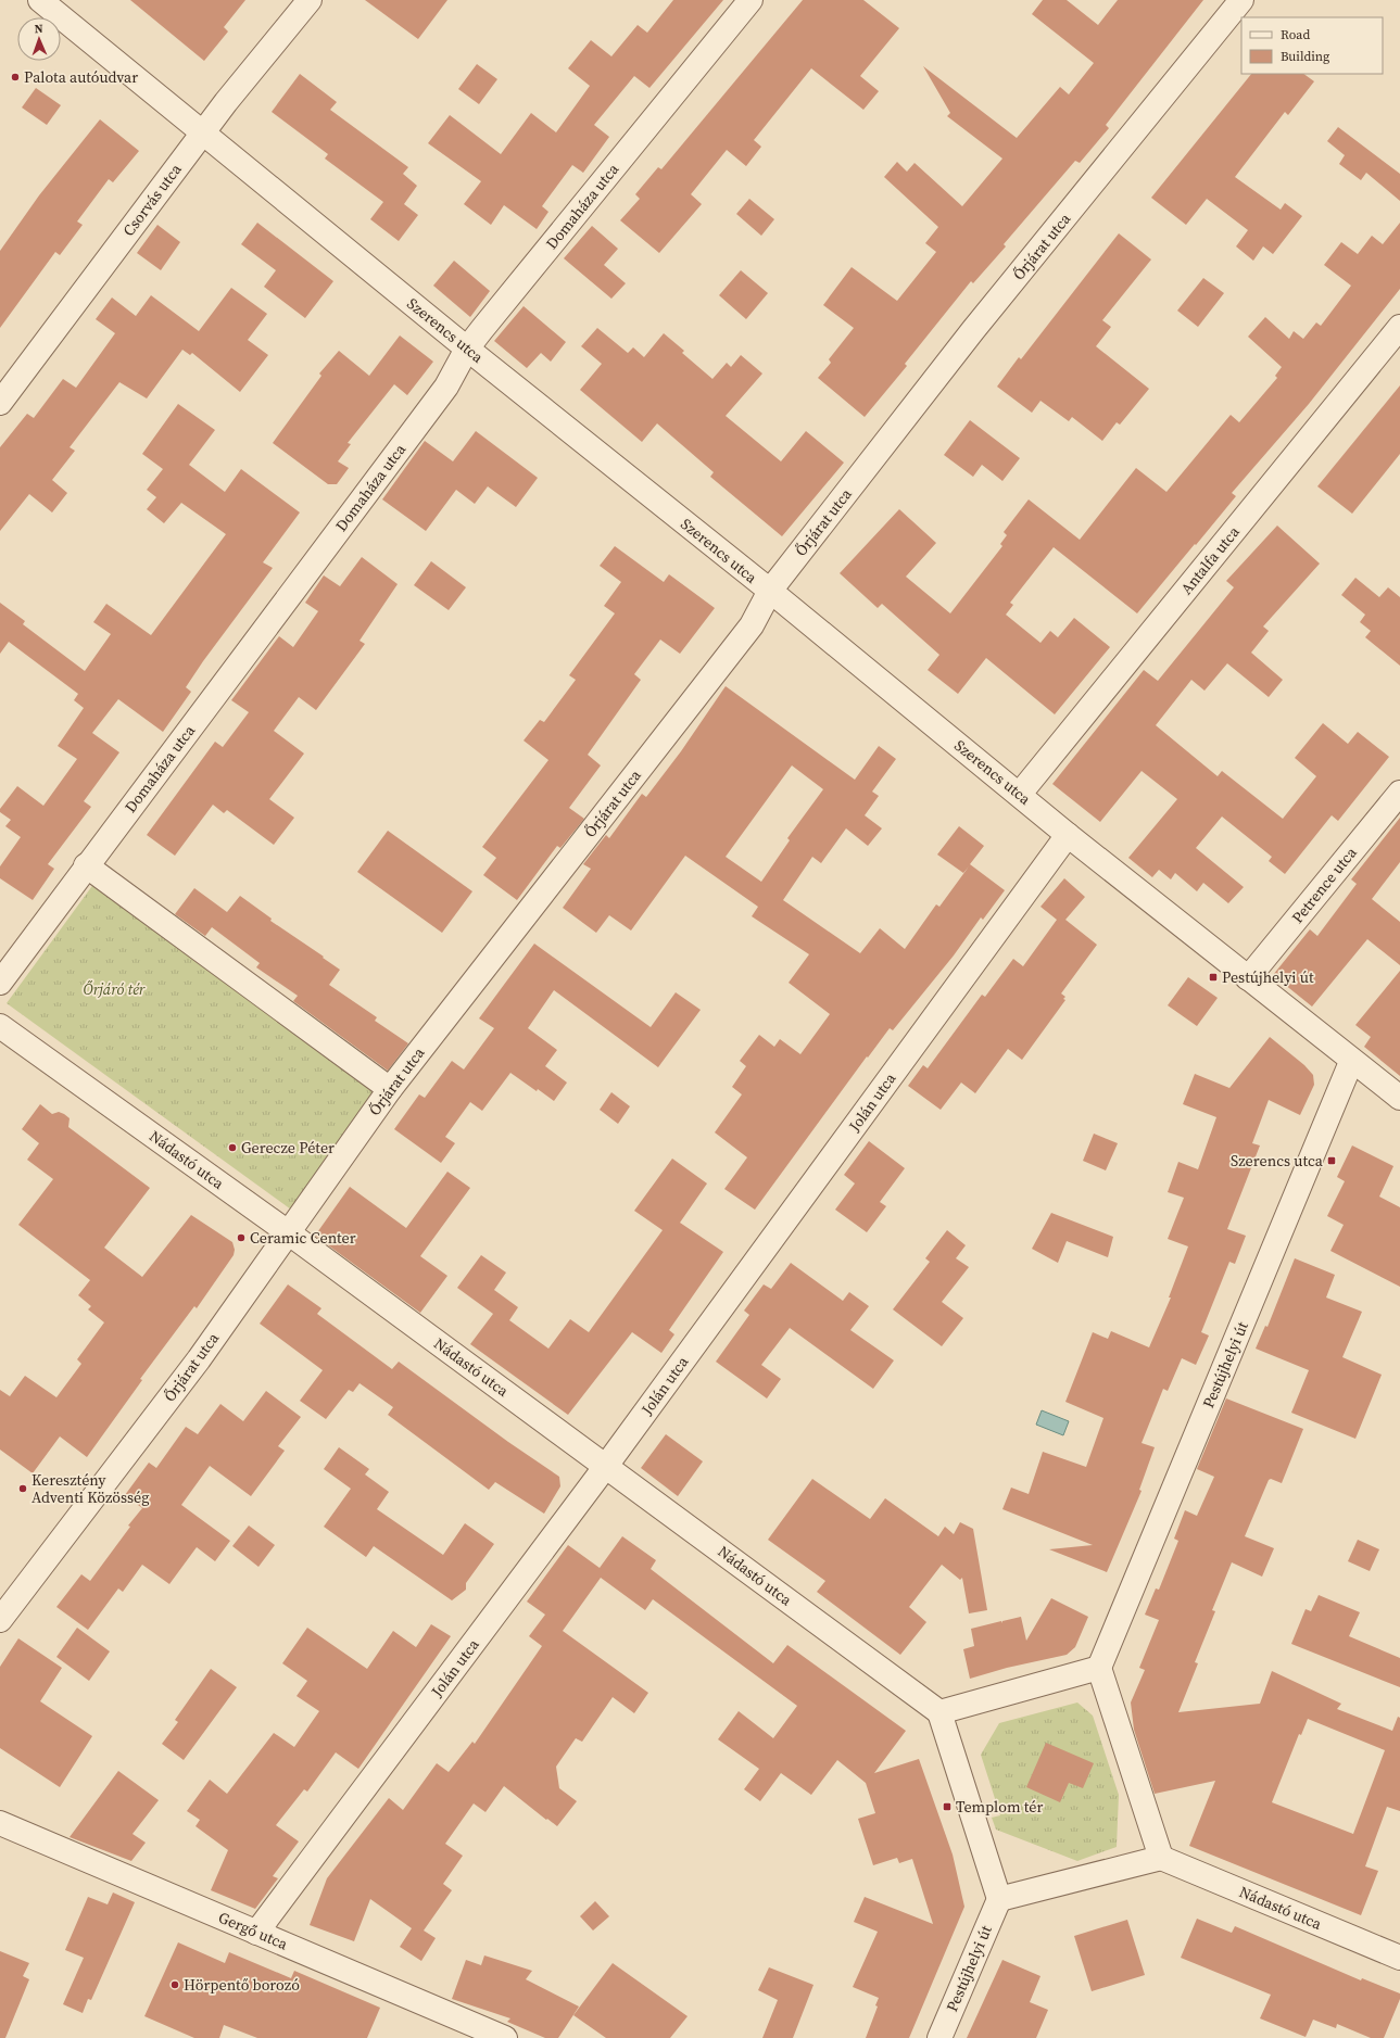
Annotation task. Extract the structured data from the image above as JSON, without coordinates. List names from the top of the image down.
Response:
{
  "streets": {
    "street": [
      "Csorvás utca",
      "Domaháza utca",
      "Őrjárat utca",
      "Szerencs utca",
      "Antalfa utca",
      "Petrence utca",
      "Jolán utca",
      "Nádastó utca",
      "Pestújhelyi út",
      "Gergő utca"
    ]
  },
  "crossings": [
    ["Csorvás utca", "Szerencs utca"],
    ["Domaháza utca", "Szerencs utca"],
    ["Őrjárat utca", "Szerencs utca"],
    ["Őrjárat utca", "Nádastó utca"],
    ["Szerencs utca", "Antalfa utca"],
    ["Szerencs utca", "Petrence utca"],
    ["Szerencs utca", "Jolán utca"],
    ["Szerencs utca", "Pestújhelyi út"],
    ["Jolán utca", "Nádastó utca"],
    ["Jolán utca", "Gergő utca"]
  ],
  "parks": ["Őrjáró tér"],
  "places": {
    "other": [
      "Palota autóudvar",
      "Gerecze Péter",
      "Ceramic Center",
      "Keresztény Adventi Közösség",
      "Hörpentő borozó"
    ],
    "transit": ["Pestújhelyi út", "Szerencs utca", "Templom tér"]
  },
  "legend": ["Road", "Building"],
  "north": "top"
}
